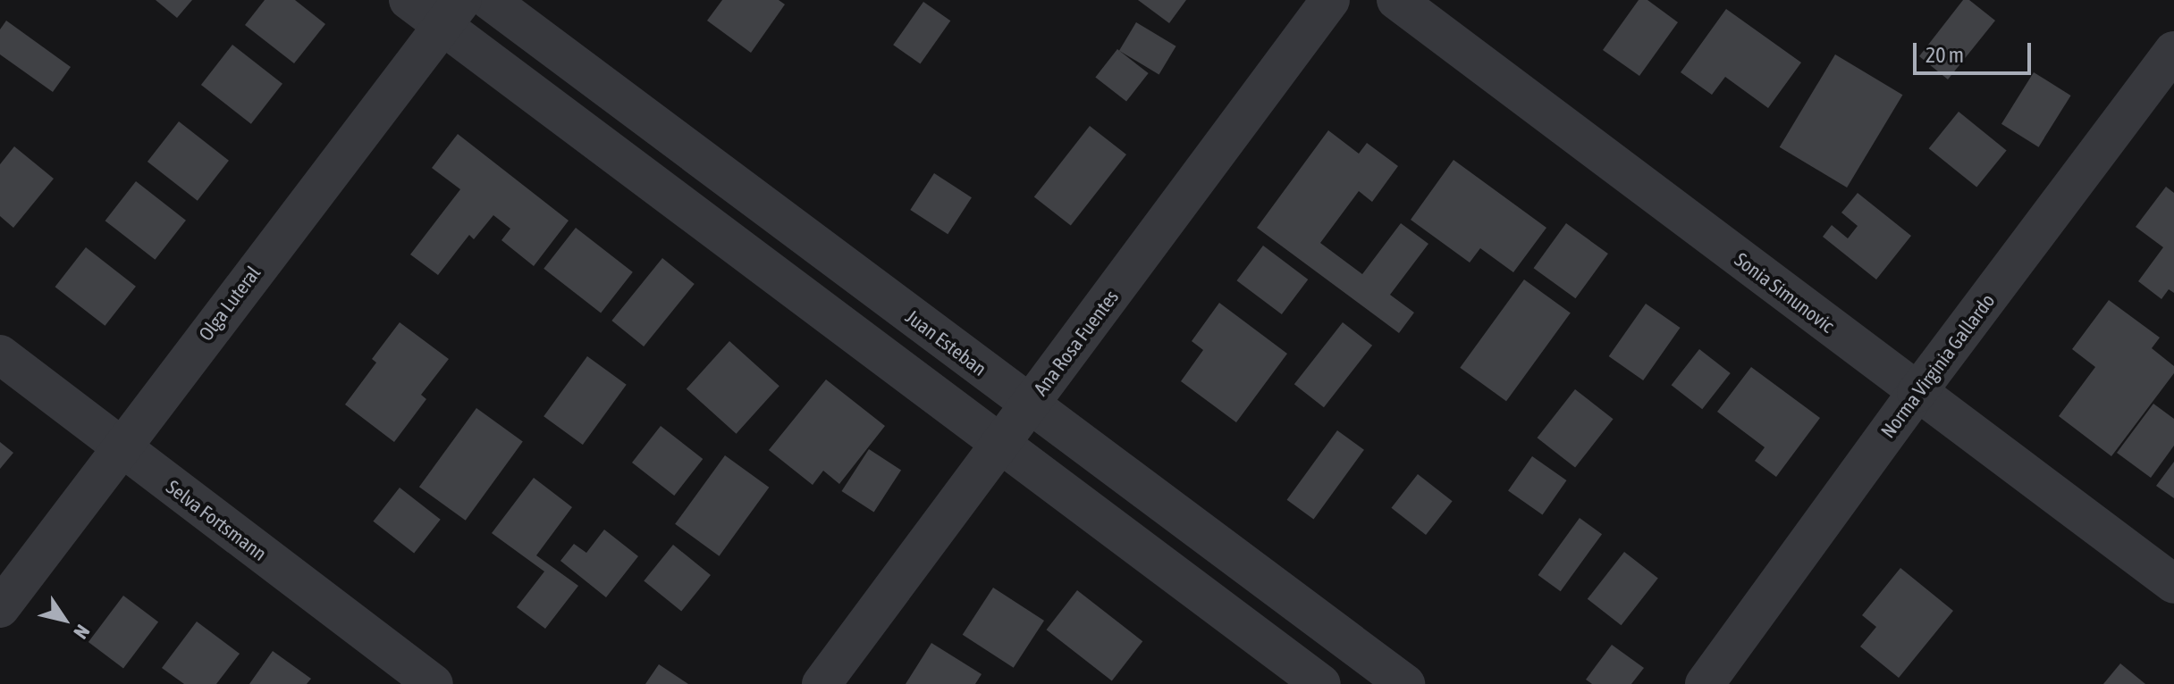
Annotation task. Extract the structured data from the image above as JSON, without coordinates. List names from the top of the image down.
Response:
{
  "streets": {
    "street": [
      "Sonia Simunovic",
      "Olga Luteral",
      "Juan Esteban",
      "Ana Rosa Fuentes",
      "Norma Virginia Gallardo",
      "Selva Fortsmann"
    ]
  },
  "crossings": [
    ["Sonia Simunovic", "Norma Virginia Gallardo"],
    ["Olga Luteral", "Selva Fortsmann"],
    ["Juan Esteban", "Ana Rosa Fuentes"]
  ],
  "scale_bar": "20 m",
  "north": "bottom right"
}
